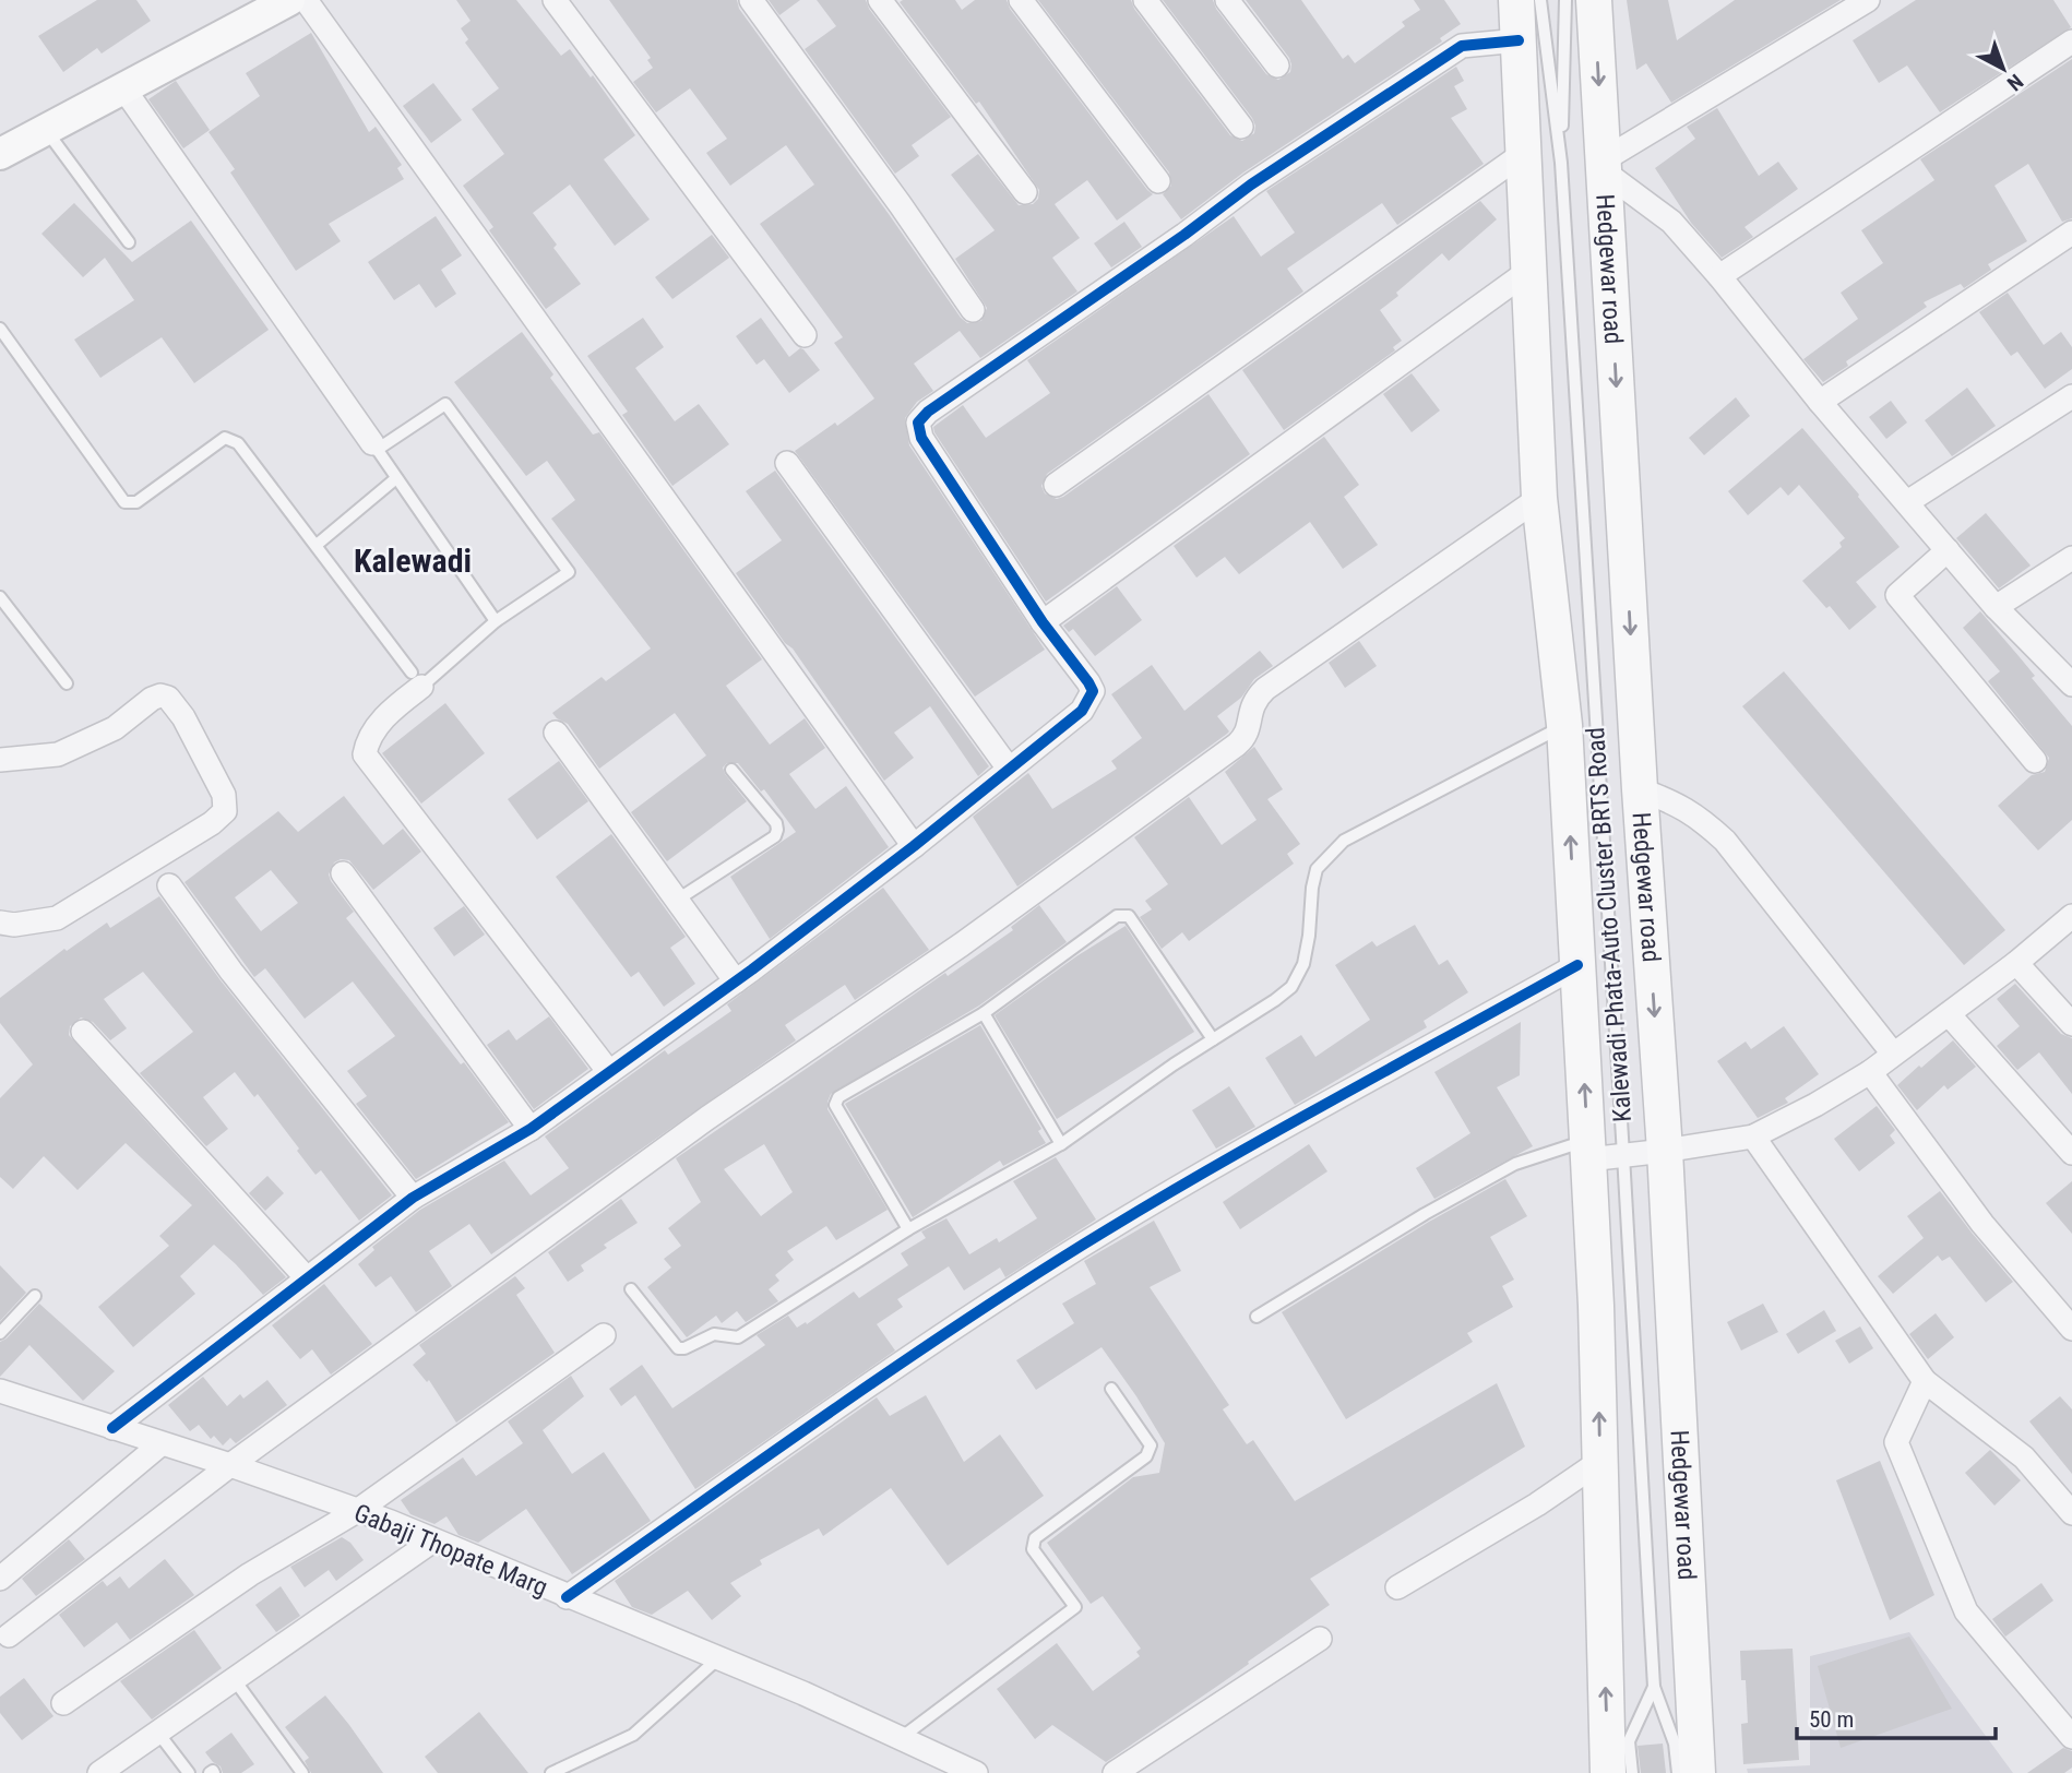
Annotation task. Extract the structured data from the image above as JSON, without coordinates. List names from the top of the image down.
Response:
{
  "streets": {
    "main road": ["Hedgewar road"],
    "street": ["Gabaji Thopate Marg"],
    "lane": ["Kalewadi Phata-Auto Cluster BRTS Road"]
  },
  "districts": ["Kalewadi"],
  "scale_bar": "50 m",
  "north": "bottom right"
}
